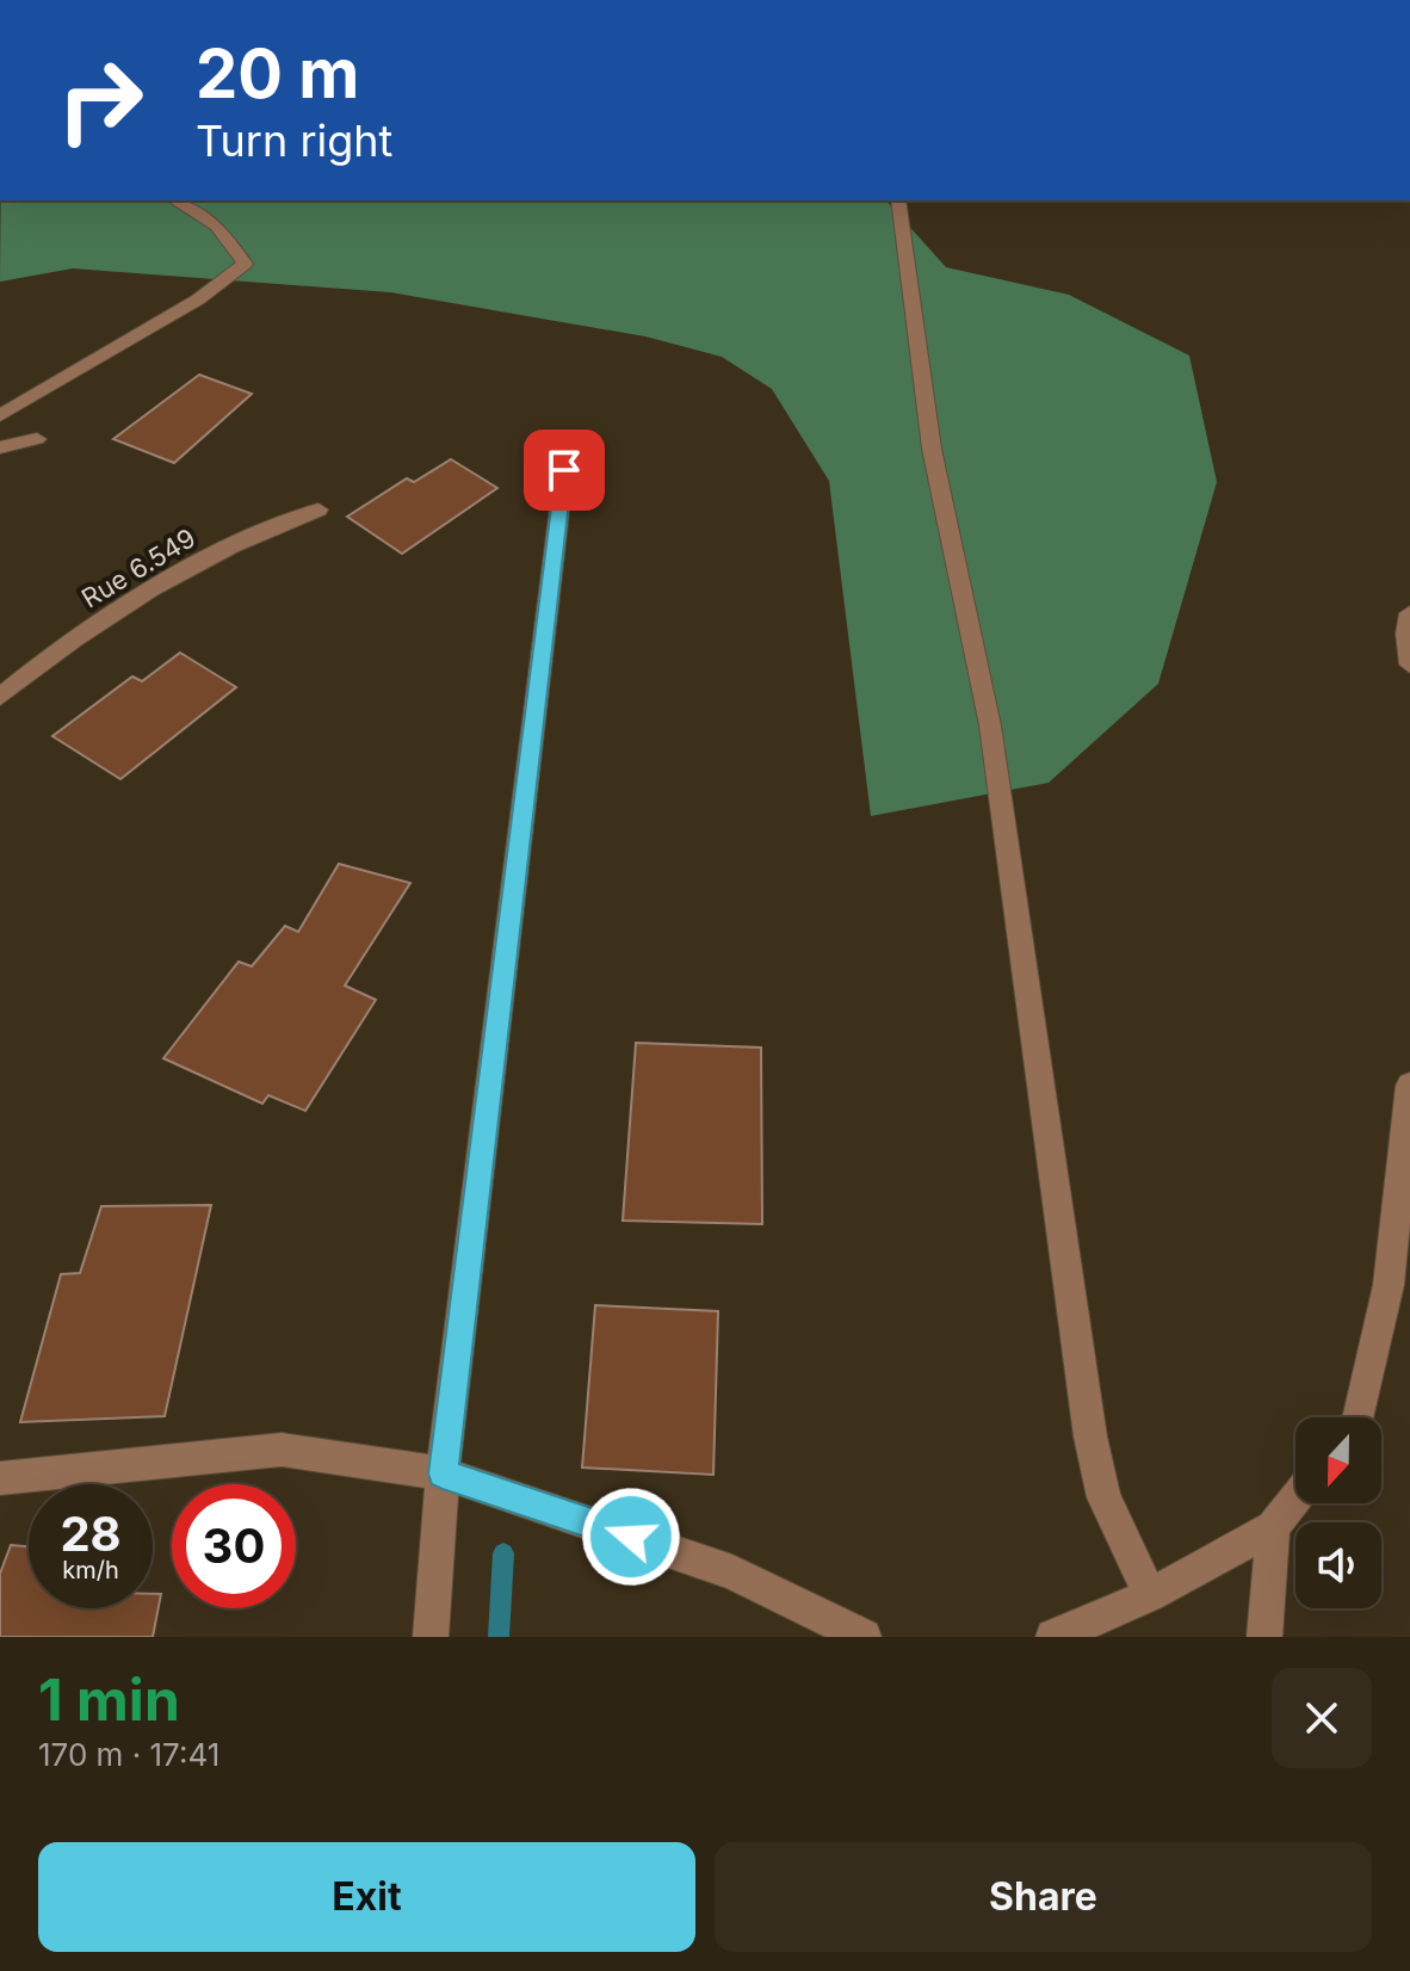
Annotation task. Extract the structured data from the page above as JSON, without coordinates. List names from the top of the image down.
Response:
{
  "streets": {
    "street": ["Rue 6.549"]
  },
  "north": "bottom",
  "page": {
    "turn": ["20 m", "Turn right"],
    "speed": "28 km/h",
    "limit": "30",
    "heading": ["1 min", "170 m · 17:41"],
    "buttons": ["Exit", "Share"]
  }
}
